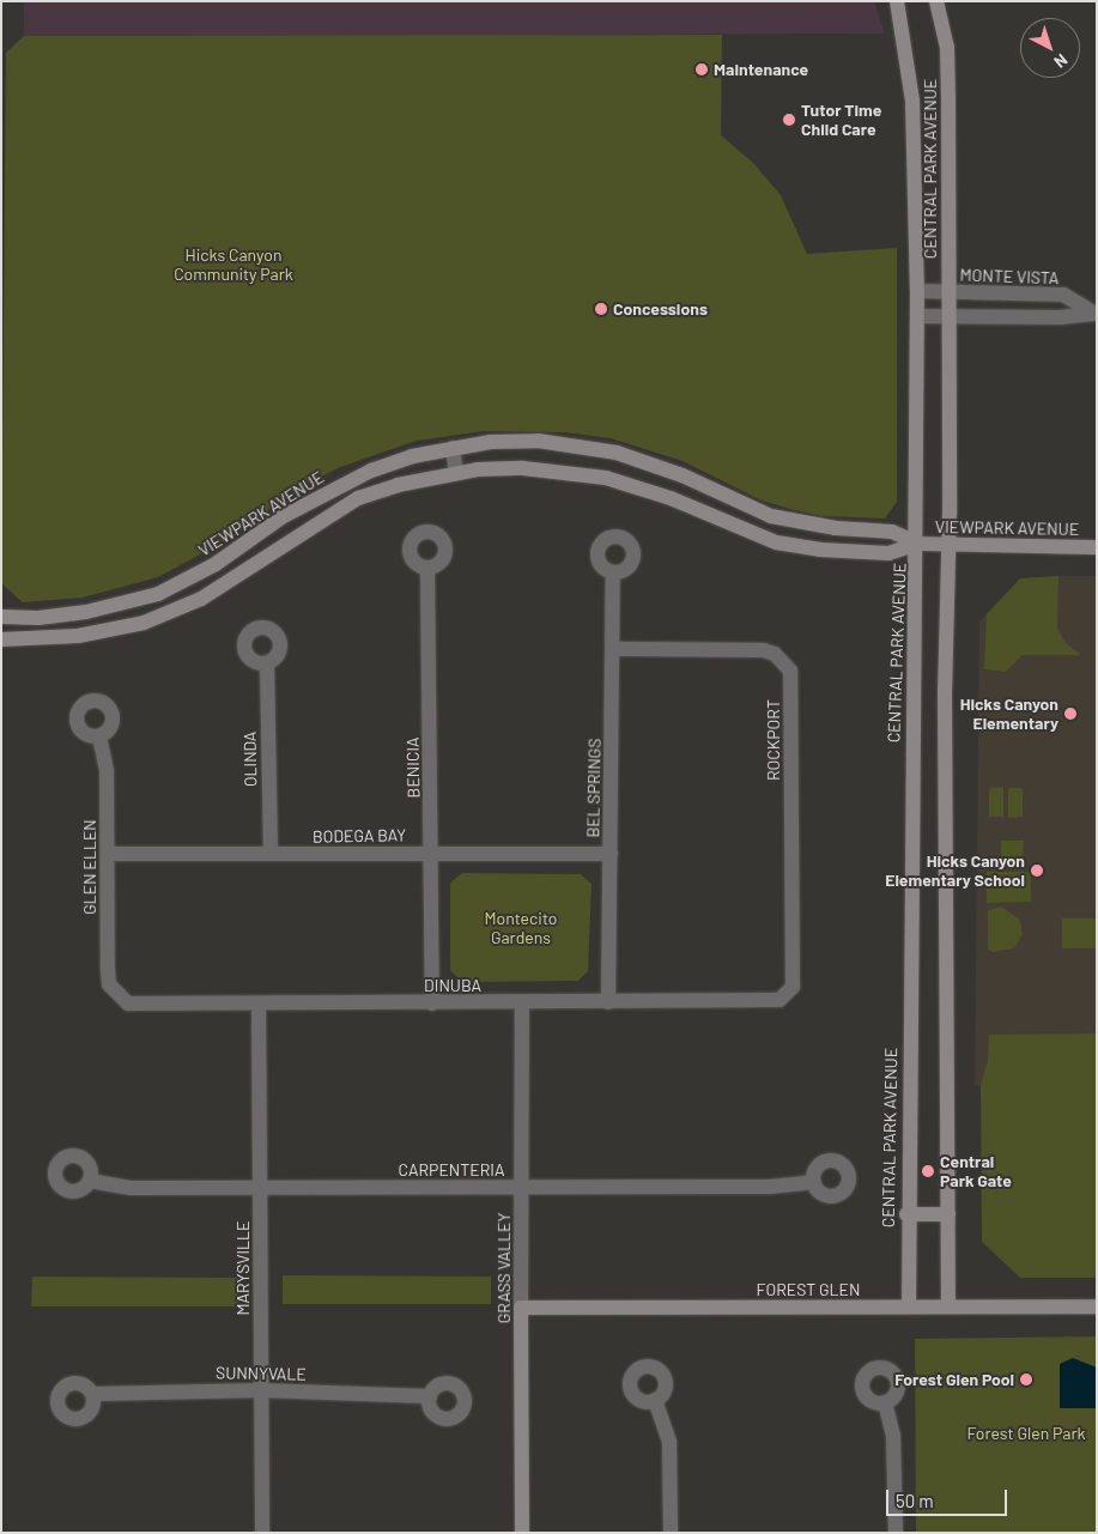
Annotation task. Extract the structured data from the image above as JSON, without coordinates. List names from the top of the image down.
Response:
{
  "streets": {
    "street": [
      "CENTRAL PARK AVENUE",
      "MONTE VISTA",
      "VIEWPARK AVENUE",
      "ROCKPORT",
      "OLINDA",
      "BENICIA",
      "BEL SPRINGS",
      "BODEGA BAY",
      "GLEN ELLEN",
      "DINUBA",
      "CARPENTERIA",
      "MARYSVILLE",
      "GRASS VALLEY",
      "FOREST GLEN",
      "SUNNYVALE"
    ]
  },
  "crossings": [
    ["CENTRAL PARK AVENUE", "MONTE VISTA"],
    ["CENTRAL PARK AVENUE", "VIEWPARK AVENUE"],
    ["CENTRAL PARK AVENUE", "FOREST GLEN"],
    ["ROCKPORT", "BEL SPRINGS"],
    ["ROCKPORT", "DINUBA"],
    ["OLINDA", "BODEGA BAY"],
    ["BENICIA", "BODEGA BAY"],
    ["BENICIA", "DINUBA"],
    ["BEL SPRINGS", "BODEGA BAY"],
    ["BEL SPRINGS", "DINUBA"],
    ["BODEGA BAY", "GLEN ELLEN"],
    ["GLEN ELLEN", "DINUBA"],
    ["DINUBA", "MARYSVILLE"],
    ["DINUBA", "GRASS VALLEY"],
    ["CARPENTERIA", "MARYSVILLE"],
    ["CARPENTERIA", "GRASS VALLEY"],
    ["MARYSVILLE", "SUNNYVALE"],
    ["GRASS VALLEY", "FOREST GLEN"]
  ],
  "parks": ["Hicks Canyon Community Park", "Montecito Gardens", "Forest Glen Park"],
  "places": [
    "Maintenance",
    "Tutor Time Child Care",
    "Concessions",
    "Hicks Canyon Elementary",
    "Hicks Canyon Elementary School",
    "Central Park Gate",
    "Forest Glen Pool"
  ],
  "scale_bar": "50 m",
  "north": "bottom right"
}
